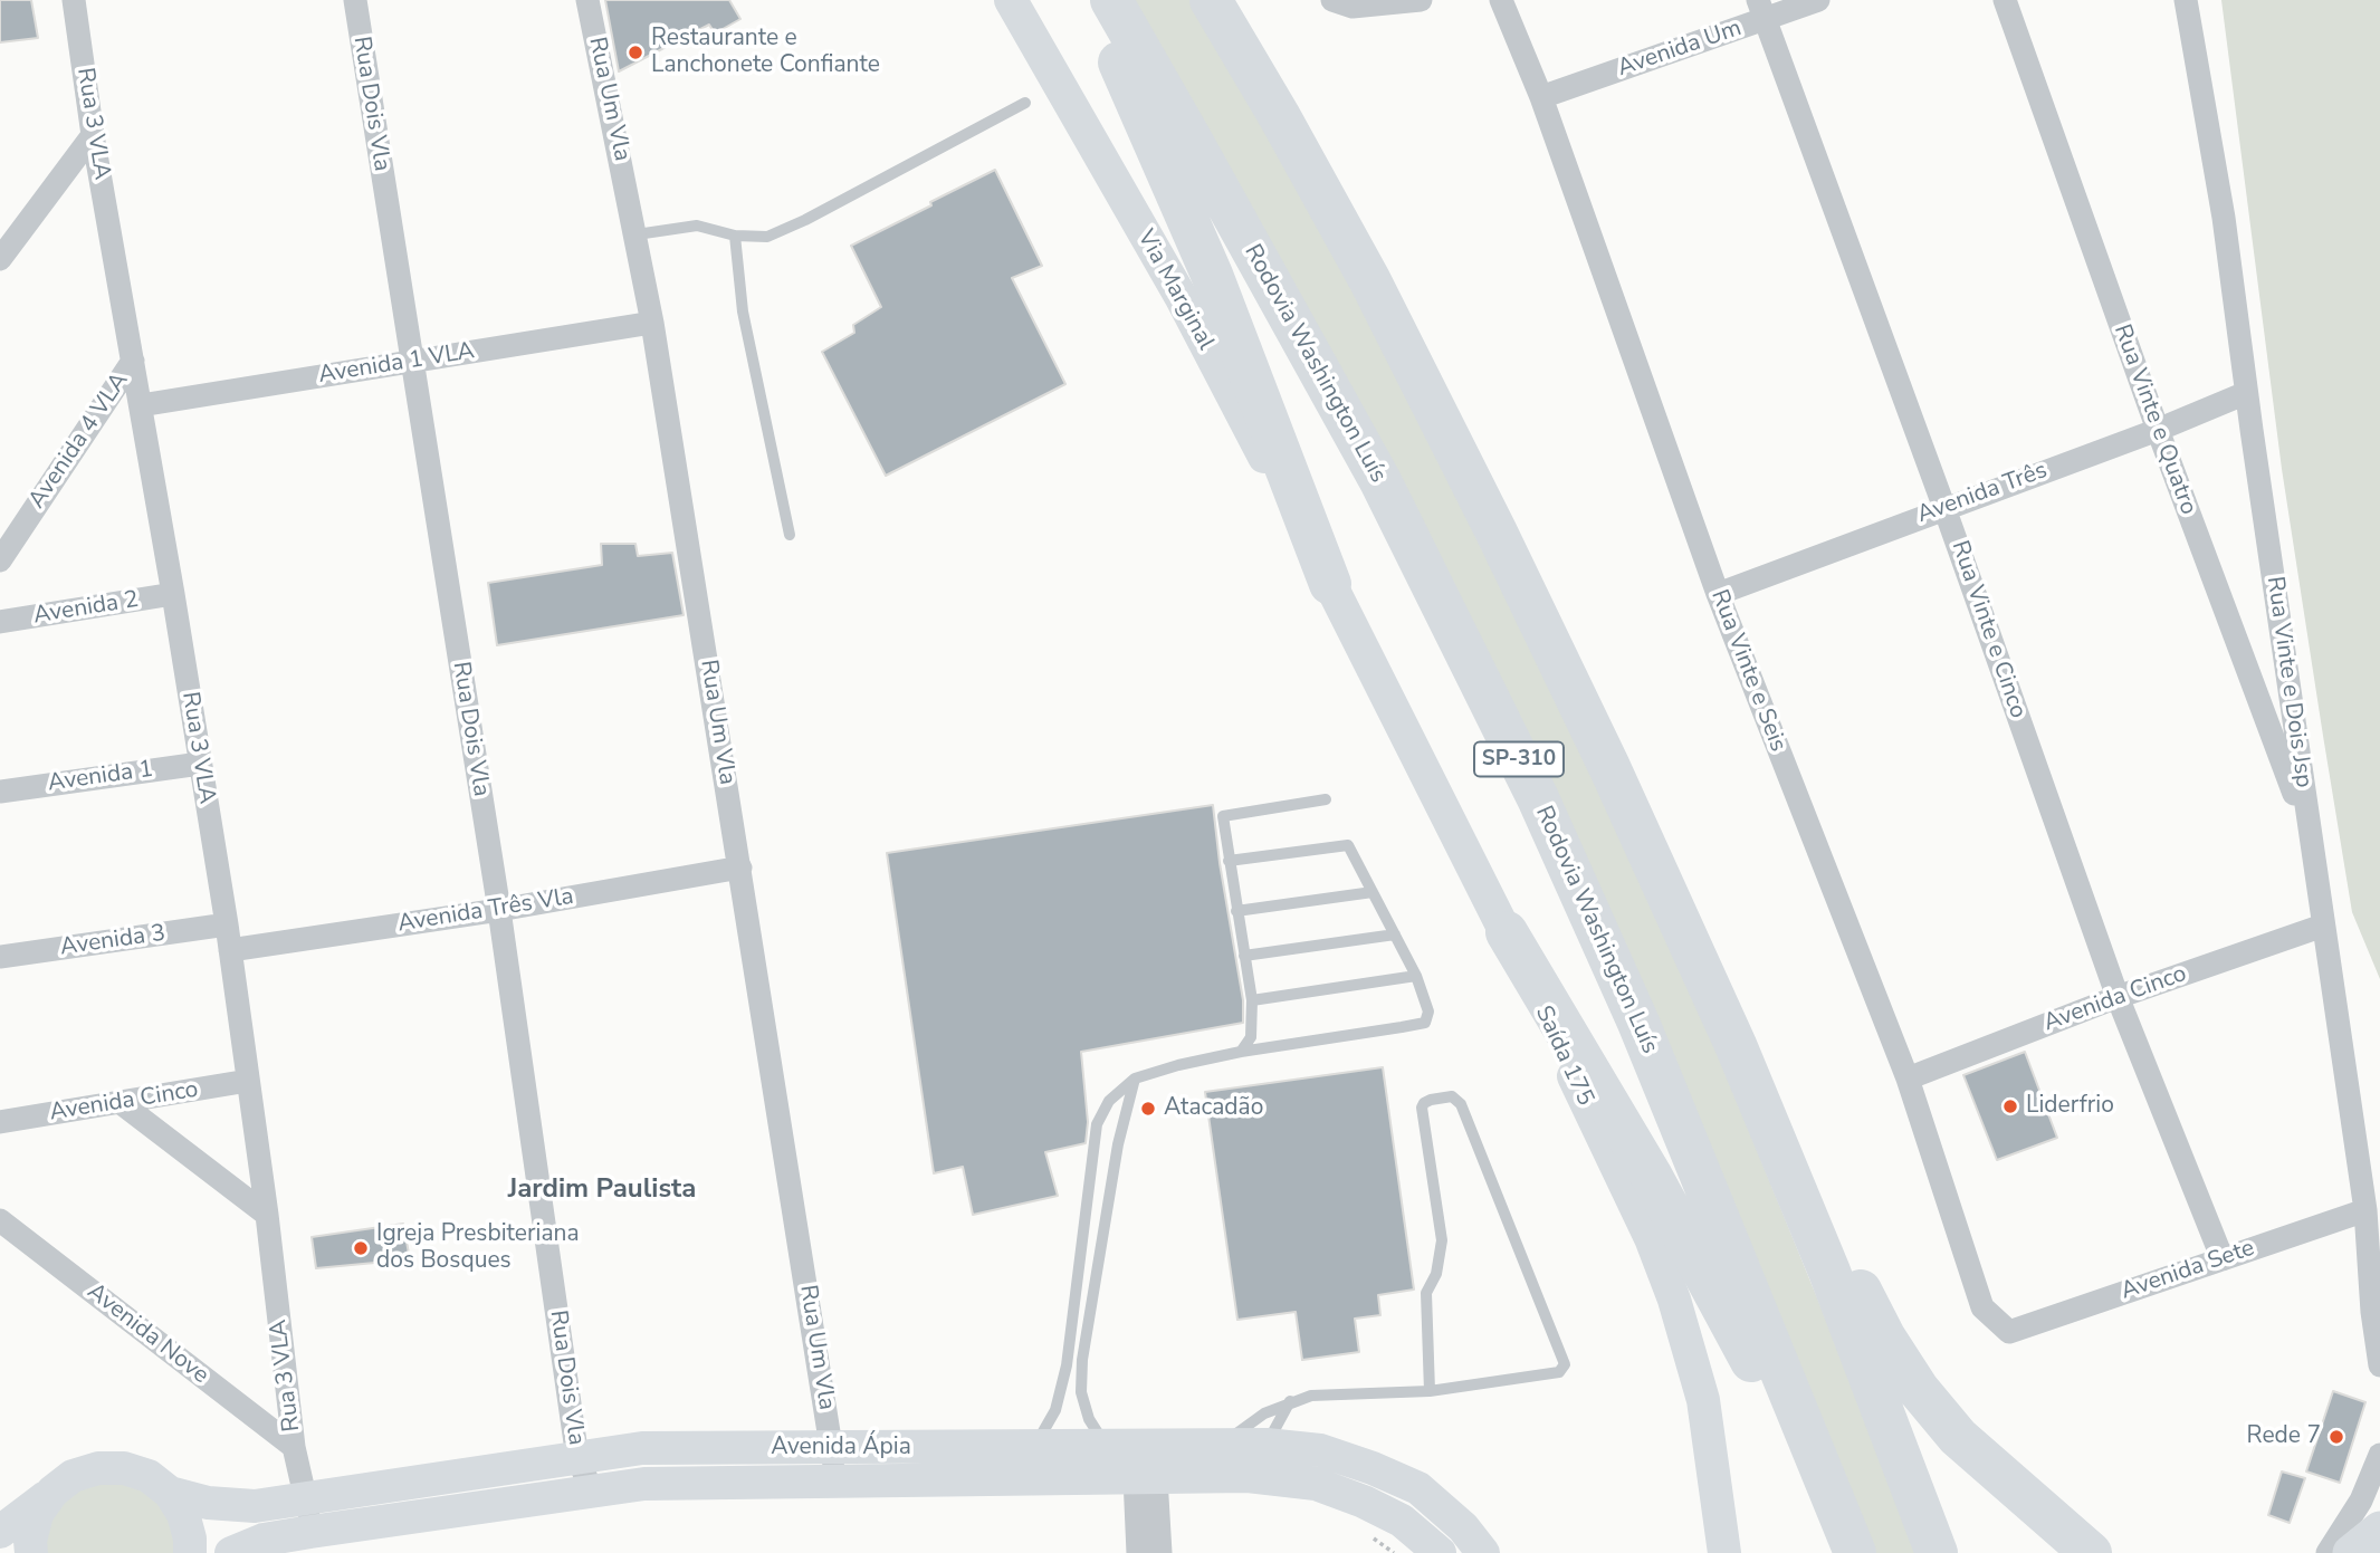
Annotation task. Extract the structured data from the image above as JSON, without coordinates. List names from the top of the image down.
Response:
{
  "streets": {
    "highway": ["Rodovia Washington Luís", "SP-310"],
    "street": [
      "Avenida Um",
      "Rua Um Vla",
      "Rua Dois Vla",
      "Rua 3 VLA",
      "Via Marginal",
      "Avenida 1 VLA",
      "Rua Vinte e Quatro",
      "Avenida 4 VLA",
      "Avenida Três",
      "Avenida 2",
      "Rua Vinte e Cinco",
      "Rua Vinte e Seis",
      "Rua Vinte e Dois Jsp",
      "Avenida 1",
      "Avenida Três Vla",
      "Avenida 3",
      "Avenida Cinco",
      "Saída 175",
      "Avenida Sete",
      "Avenida Nove",
      "Avenida Ápia"
    ]
  },
  "crossings": [
    ["Avenida Um", "Rua Vinte e Cinco"],
    ["Avenida Um", "Rua Vinte e Seis"],
    ["Rua Um Vla", "Avenida 1 VLA"],
    ["Rua Um Vla", "Avenida Três Vla"],
    ["Rua Um Vla", "Avenida Ápia"],
    ["Rua Dois Vla", "Avenida 1 VLA"],
    ["Rua Dois Vla", "Avenida Três Vla"],
    ["Rua Dois Vla", "Avenida Ápia"],
    ["Rua 3 VLA", "Avenida 1 VLA"],
    ["Rua 3 VLA", "Avenida 4 VLA"],
    ["Rua 3 VLA", "Avenida 2"],
    ["Rua 3 VLA", "Avenida 1"],
    ["Rua 3 VLA", "Avenida Três Vla"],
    ["Rua 3 VLA", "Avenida 3"],
    ["Rua 3 VLA", "Avenida Cinco"],
    ["Rua 3 VLA", "Avenida Nove"],
    ["Rua 3 VLA", "Avenida Ápia"],
    ["Via Marginal", "Saída 175"],
    ["Rua Vinte e Quatro", "Avenida Três"],
    ["Rua Vinte e Quatro", "Rua Vinte e Dois Jsp"],
    ["Avenida Três", "Rua Vinte e Cinco"],
    ["Avenida Três", "Rua Vinte e Seis"],
    ["Avenida Três", "Rua Vinte e Dois Jsp"],
    ["Rua Vinte e Cinco", "Avenida Cinco"],
    ["Rua Vinte e Cinco", "Avenida Sete"],
    ["Rua Vinte e Seis", "Avenida Cinco"],
    ["Rua Vinte e Seis", "Avenida Sete"],
    ["Rua Vinte e Dois Jsp", "Avenida Cinco"],
    ["Rua Vinte e Dois Jsp", "Avenida Sete"]
  ],
  "districts": ["Jardim Paulista"],
  "places": [
    "Restaurante e Lanchonete Confiante",
    "Liderfrio",
    "Atacadão",
    "Igreja Presbiteriana dos Bosques",
    "Rede 7"
  ]
}
